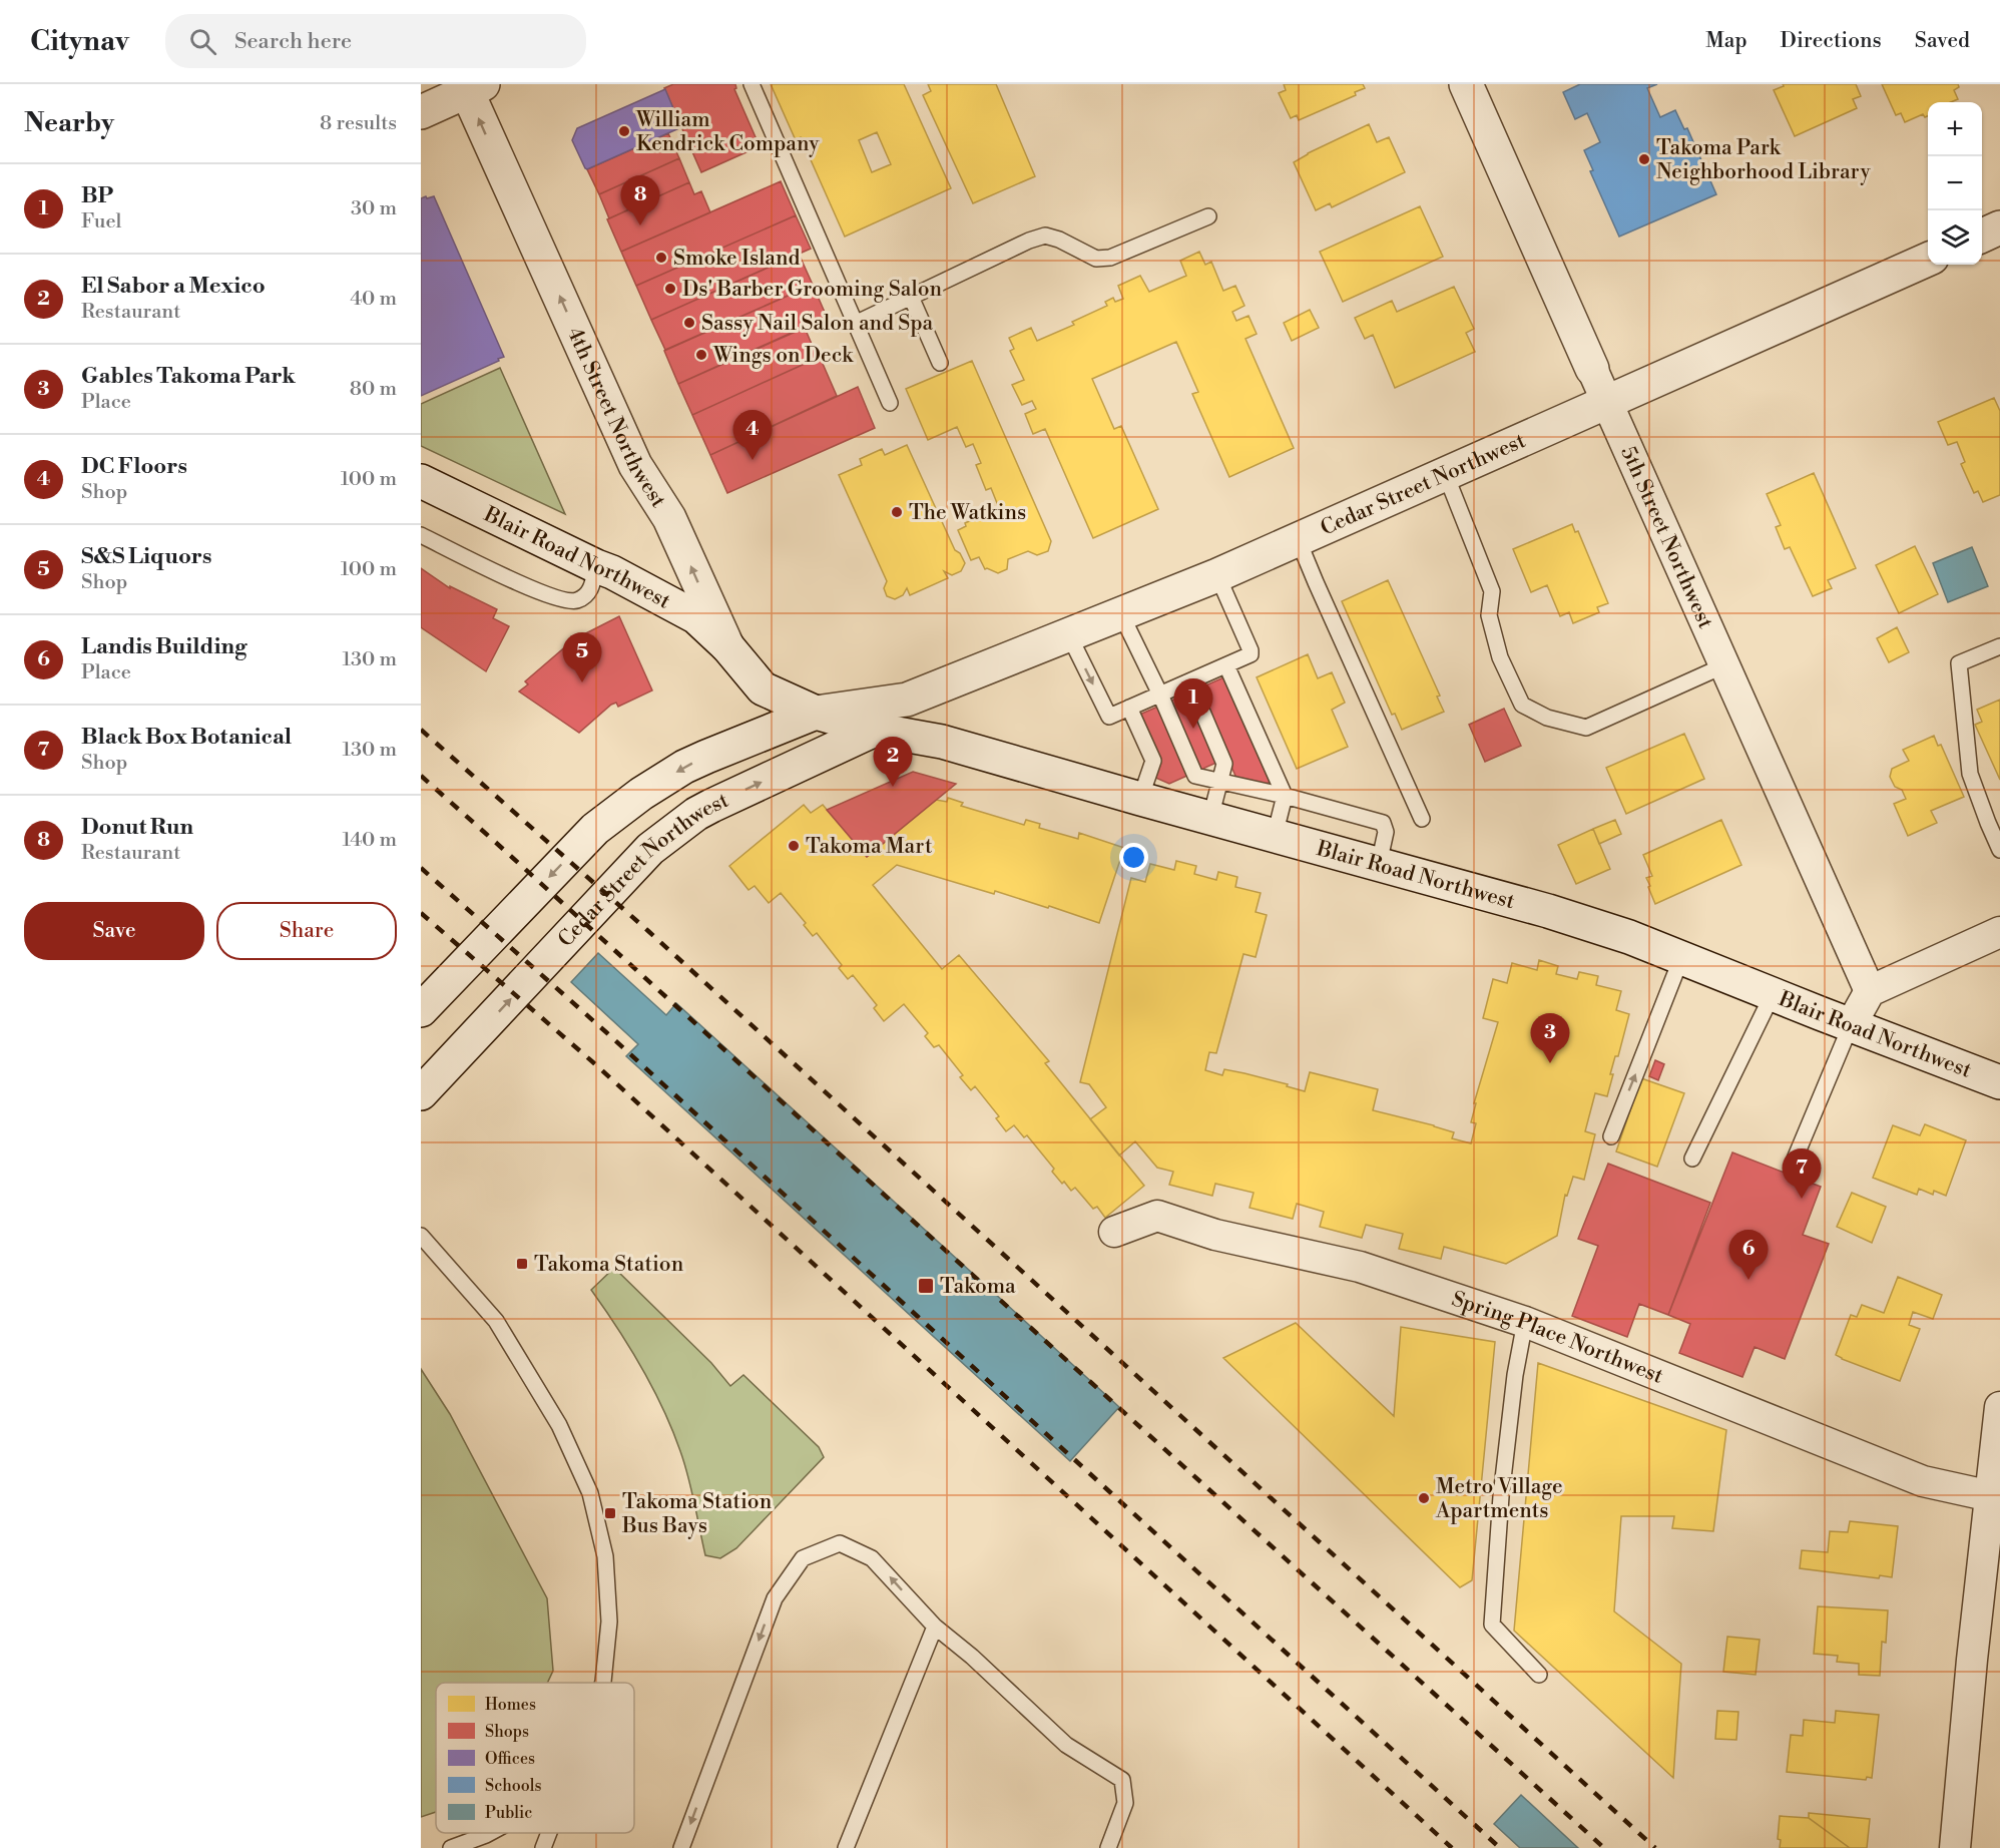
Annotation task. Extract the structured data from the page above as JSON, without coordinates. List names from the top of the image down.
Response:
{
  "streets": {
    "main road": [
      "4th Street Northwest",
      "Cedar Street Northwest",
      "5th Street Northwest",
      "Blair Road Northwest"
    ],
    "street": ["Spring Place Northwest"]
  },
  "crossings": [
    ["4th Street Northwest", "Cedar Street Northwest"],
    ["4th Street Northwest", "Blair Road Northwest"],
    ["Cedar Street Northwest", "5th Street Northwest"],
    ["Cedar Street Northwest", "Blair Road Northwest"]
  ],
  "one_way": ["4th Street Northwest"],
  "places": {
    "other": [
      "William Kendrick Company",
      "Takoma Park Neighborhood Library",
      "Smoke Island",
      "Ds' Barber Grooming Salon",
      "Sassy Nail Salon and Spa",
      "Wings on Deck",
      "The Watkins",
      "Takoma Mart",
      "Metro Village Apartments"
    ],
    "transit": ["Takoma Station", "Takoma", "Takoma Station Bus Bays"]
  },
  "legend": [
    "Homes",
    "Shops",
    "Offices",
    "Schools",
    "Public"
  ],
  "page": {
    "header": "Citynav",
    "search": "Search here",
    "nav": ["Map", "Directions", "Saved"],
    "heading": ["Nearby", "8 results"],
    "map_buttons": ["+", "−"],
    "list": [
      {
        "mark": "1",
        "name": "BP",
        "note": "Fuel",
        "value": "30 m"
      },
      {
        "mark": "2",
        "name": "El Sabor a Mexico",
        "note": "Restaurant",
        "value": "40 m"
      },
      {
        "mark": "3",
        "name": "Gables Takoma Park",
        "note": "Place",
        "value": "80 m"
      },
      {
        "mark": "4",
        "name": "DC Floors",
        "note": "Shop",
        "value": "100 m"
      },
      {
        "mark": "5",
        "name": "S&S Liquors",
        "note": "Shop",
        "value": "100 m"
      },
      {
        "mark": "6",
        "name": "Landis Building",
        "note": "Place",
        "value": "130 m"
      },
      {
        "mark": "7",
        "name": "Black Box Botanical",
        "note": "Shop",
        "value": "130 m"
      },
      {
        "mark": "8",
        "name": "Donut Run",
        "note": "Restaurant",
        "value": "140 m"
      }
    ],
    "pins": [
      "8",
      "4",
      "5",
      "1",
      "2",
      "3",
      "7",
      "6"
    ],
    "buttons": ["Save", "Share"]
  }
}
